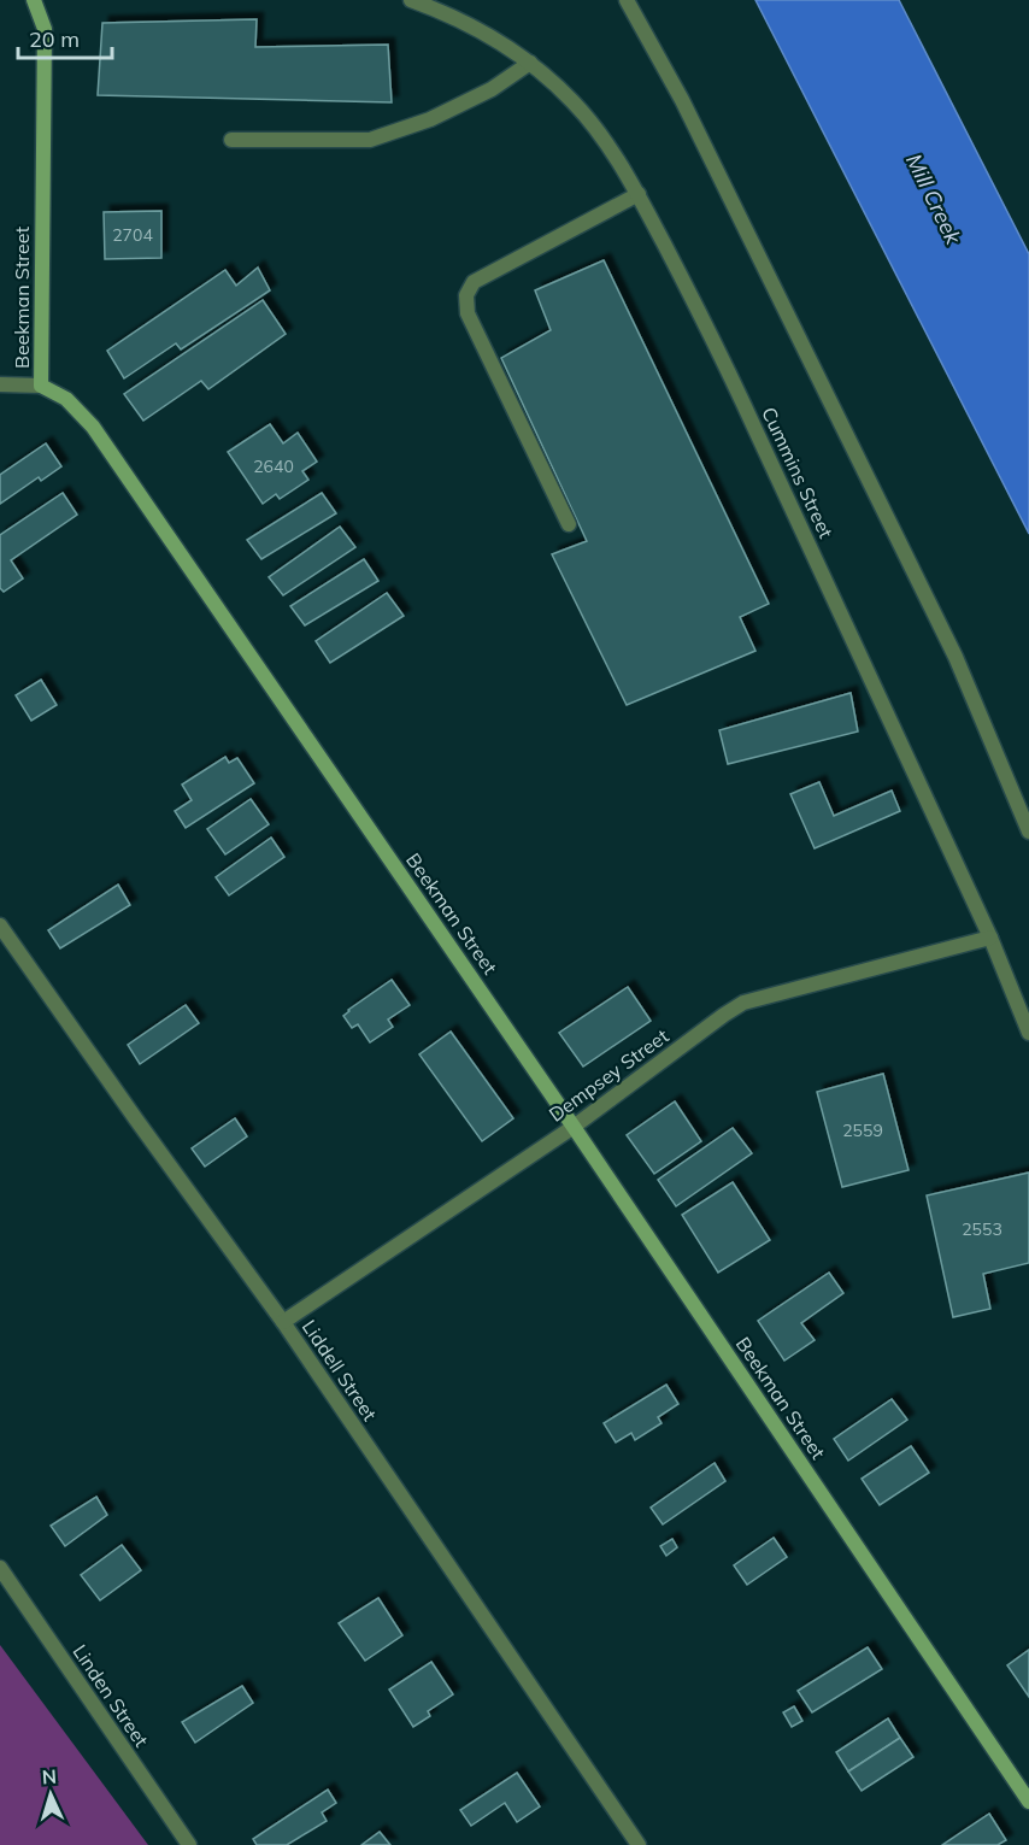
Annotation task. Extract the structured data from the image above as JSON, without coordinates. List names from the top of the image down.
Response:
{
  "streets": {
    "main road": ["Beekman Street"],
    "street": [
      "Cummins Street",
      "Dempsey Street",
      "Liddell Street",
      "Linden Street"
    ]
  },
  "crossings": [
    ["Beekman Street", "Dempsey Street"],
    ["Cummins Street", "Dempsey Street"],
    ["Dempsey Street", "Liddell Street"]
  ],
  "water": ["Mill Creek"],
  "house_numbers": [
    "2704",
    "2640",
    "2559",
    "2553"
  ],
  "scale_bar": "20 m",
  "north": "top"
}
